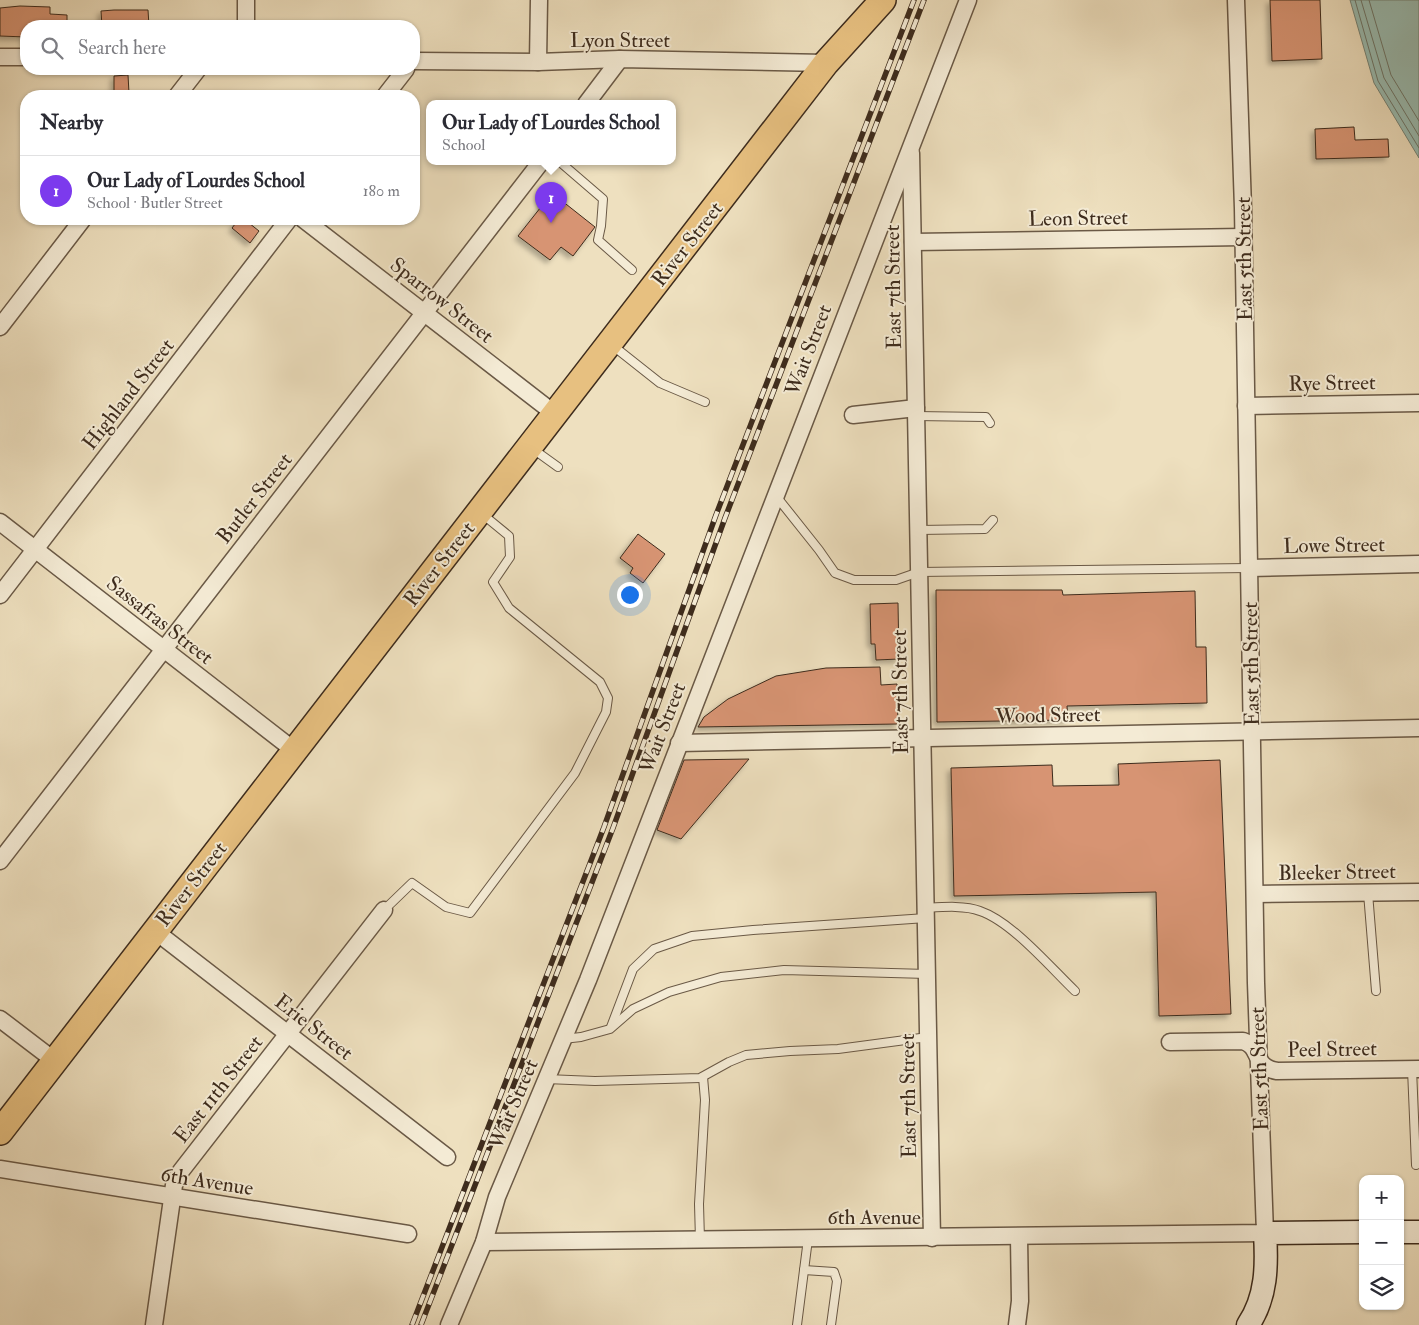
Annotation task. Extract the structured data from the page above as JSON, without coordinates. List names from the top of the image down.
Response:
{
  "streets": {
    "main road": ["River Street", "East 5th Street"],
    "street": [
      "Lyon Street",
      "Leon Street",
      "East 7th Street",
      "Sparrow Street",
      "Wait Street",
      "Rye Street",
      "Highland Street",
      "Butler Street",
      "Lowe Street",
      "Sassafras Street",
      "Wood Street",
      "Bleeker Street",
      "Erie Street",
      "Peel Street",
      "East 11th Street",
      "6th Avenue"
    ]
  },
  "crossings": [
    ["Lyon Street", "River Street"],
    ["Leon Street", "East 5th Street"],
    ["Leon Street", "East 7th Street"],
    ["River Street", "Sparrow Street"],
    ["River Street", "Sassafras Street"],
    ["River Street", "Erie Street"],
    ["East 5th Street", "Rye Street"],
    ["East 5th Street", "Lowe Street"],
    ["East 5th Street", "Wood Street"],
    ["East 5th Street", "Bleeker Street"],
    ["East 5th Street", "Peel Street"],
    ["East 5th Street", "6th Avenue"],
    ["East 7th Street", "Wait Street"],
    ["East 7th Street", "Wood Street"],
    ["East 7th Street", "6th Avenue"],
    ["Sparrow Street", "Butler Street"],
    ["Wait Street", "Wood Street"],
    ["Wait Street", "6th Avenue"],
    ["Highland Street", "Sassafras Street"],
    ["Butler Street", "Sassafras Street"],
    ["Erie Street", "East 11th Street"],
    ["East 11th Street", "6th Avenue"]
  ],
  "page": {
    "search": "Search here",
    "heading": "Nearby",
    "popup": ["Our Lady of Lourdes School", "School"],
    "list": [
      {
        "mark": "1",
        "name": "Our Lady of Lourdes School",
        "note": "School · Butler Street",
        "value": "180 m"
      }
    ],
    "pins": "1",
    "map_buttons": ["+", "−"]
  }
}
